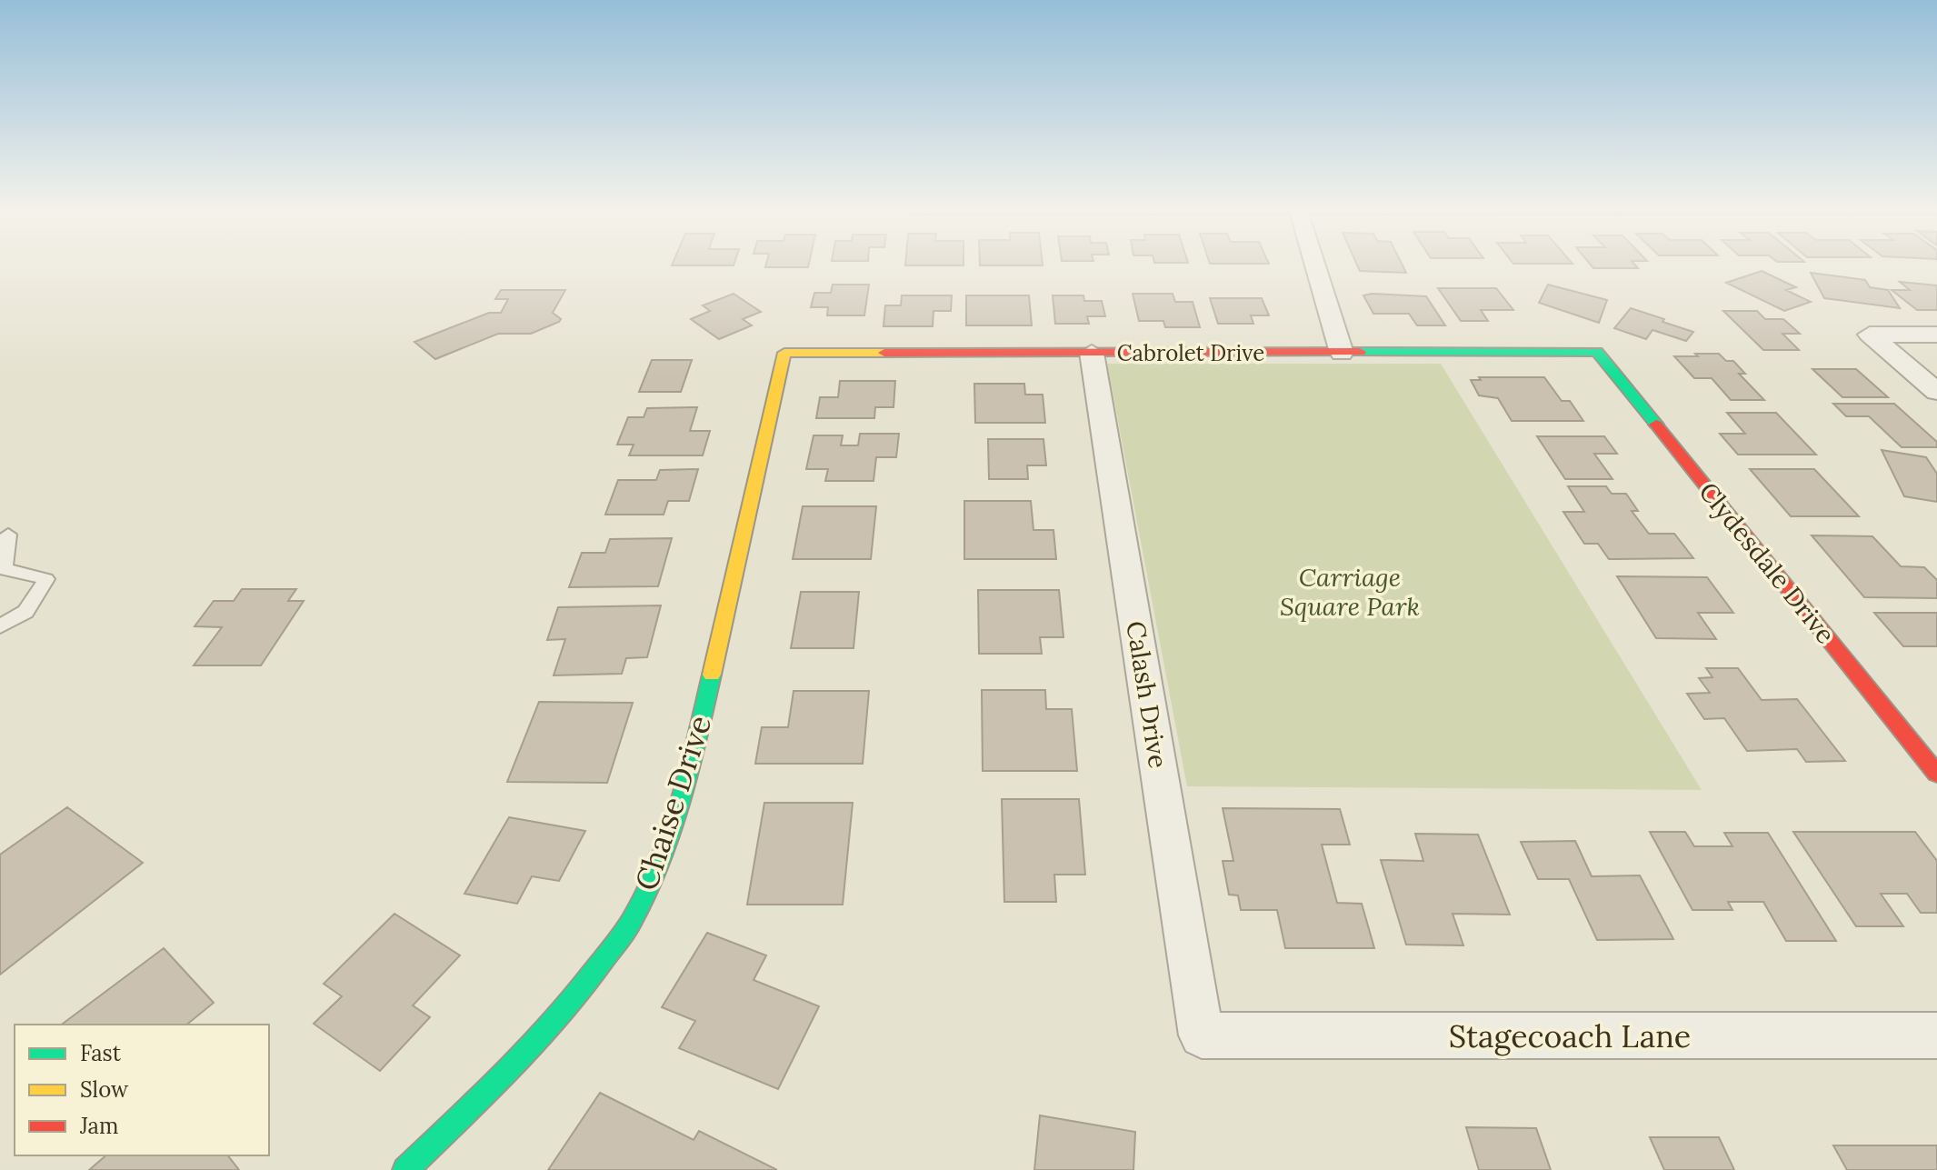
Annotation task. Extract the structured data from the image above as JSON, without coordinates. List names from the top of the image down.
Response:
{
  "streets": {
    "street": [
      "Cabrolet Drive",
      "Clydesdale Drive",
      "Calash Drive",
      "Chaise Drive",
      "Stagecoach Lane"
    ]
  },
  "crossings": [
    ["Cabrolet Drive", "Clydesdale Drive"],
    ["Cabrolet Drive", "Calash Drive"],
    ["Cabrolet Drive", "Chaise Drive"],
    ["Calash Drive", "Stagecoach Lane"]
  ],
  "parks": ["Carriage Square Park"],
  "legend": ["Fast", "Slow", "Jam"]
}
